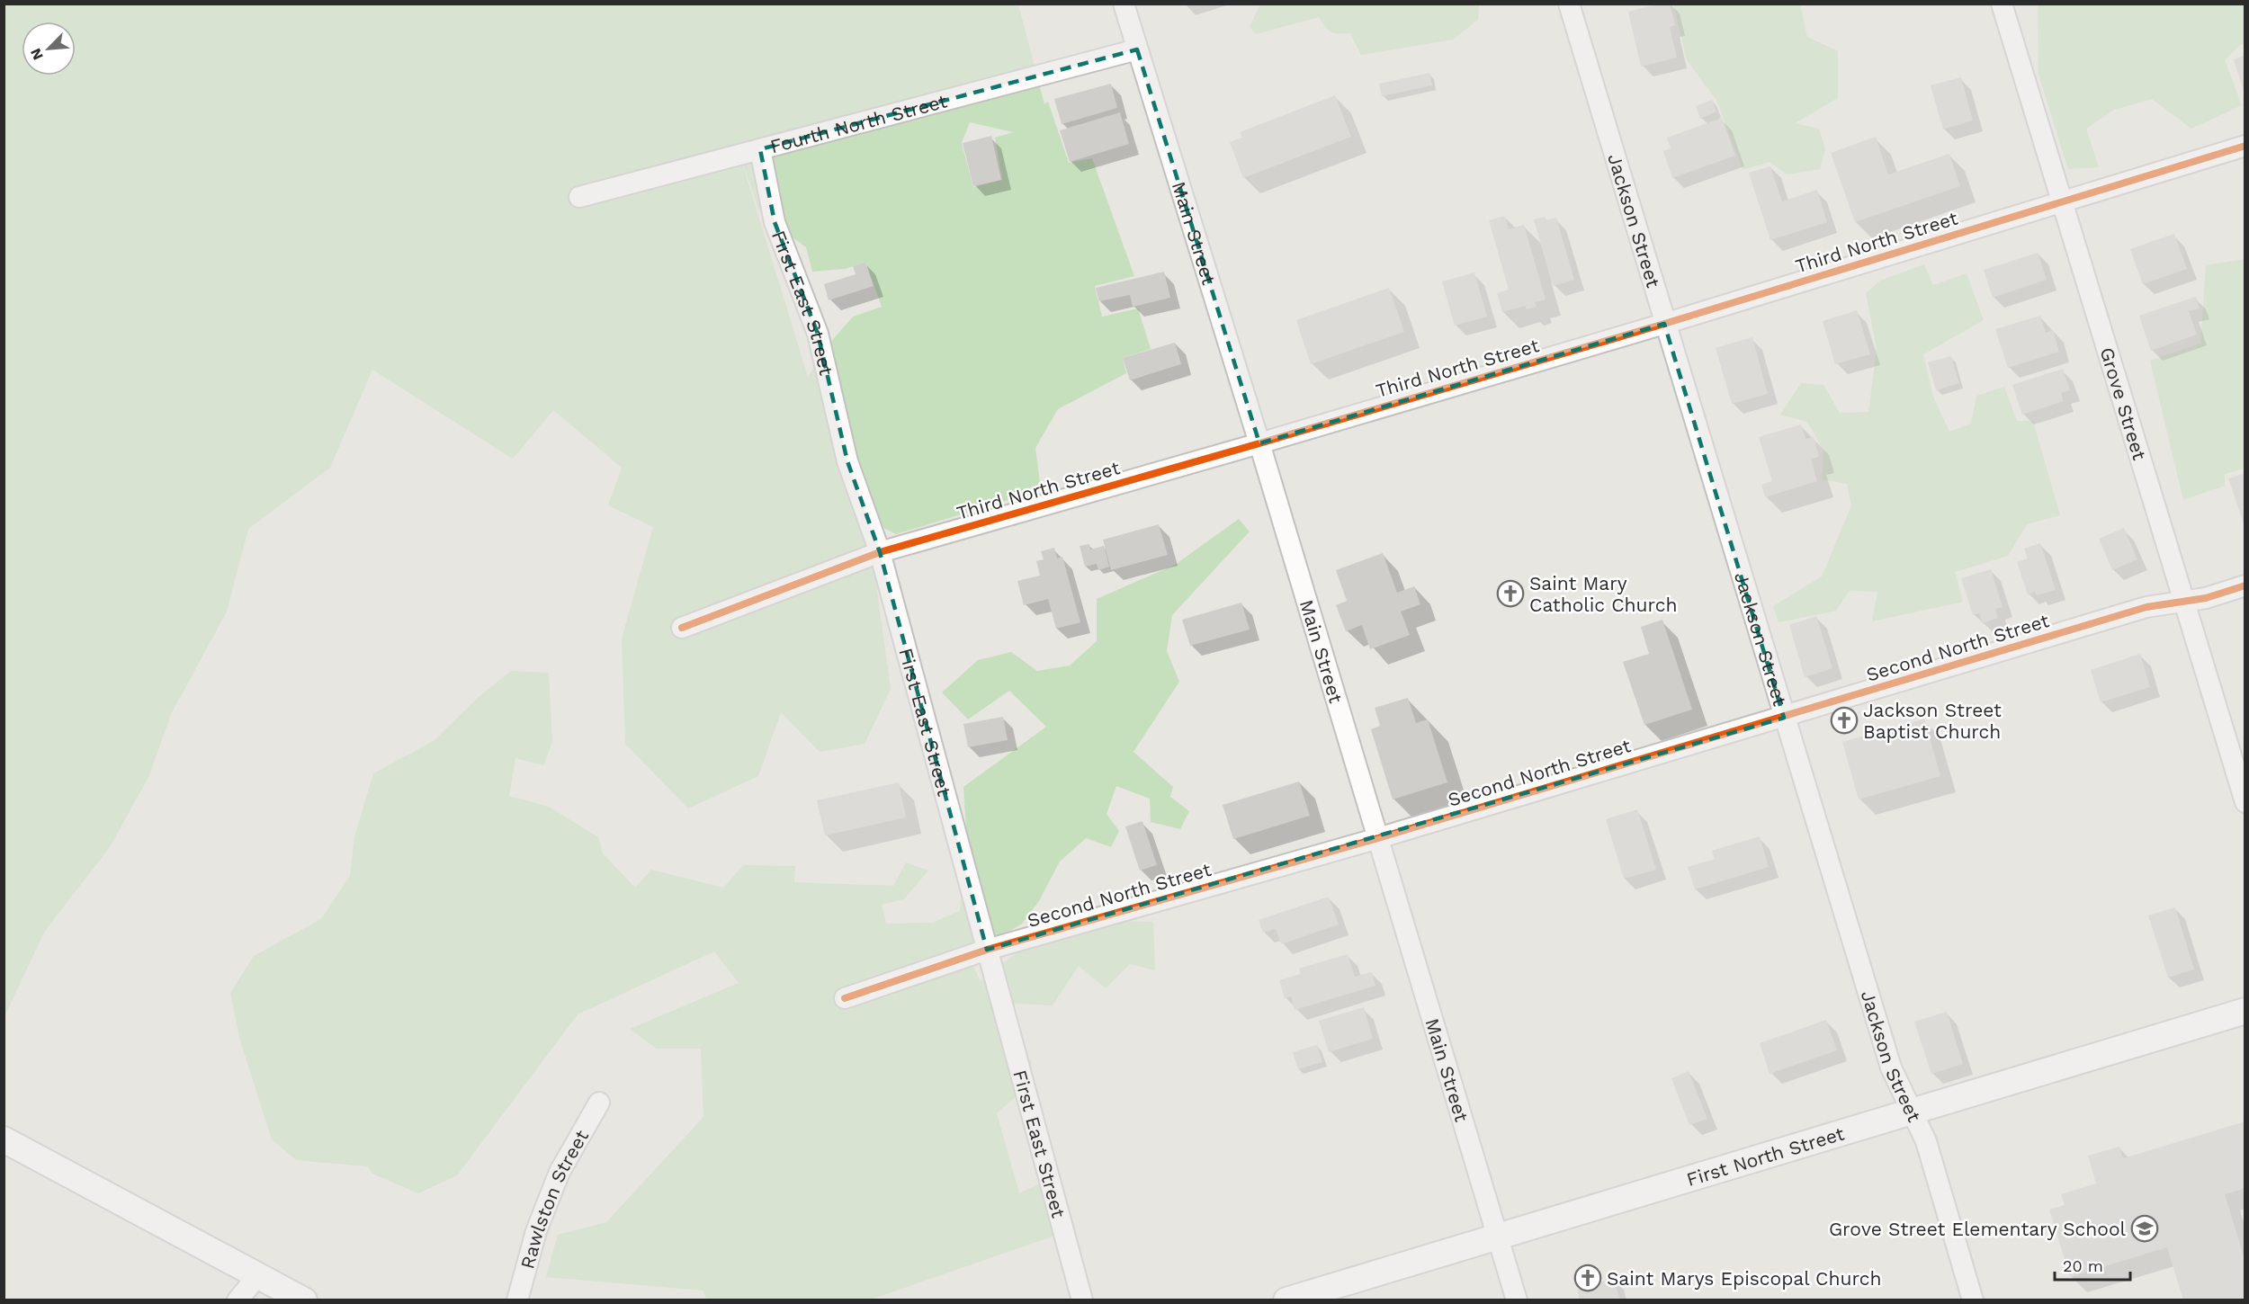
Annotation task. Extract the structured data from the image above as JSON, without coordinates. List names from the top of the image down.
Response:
{
  "streets": {
    "street": [
      "Fourth North Street",
      "Jackson Street",
      "Main Street",
      "Third North Street",
      "First East Street",
      "Grove Street",
      "Second North Street",
      "First North Street",
      "Rawlston Street"
    ]
  },
  "crossings": [
    ["Fourth North Street", "Main Street"],
    ["Fourth North Street", "First East Street"],
    ["Jackson Street", "Third North Street"],
    ["Jackson Street", "Second North Street"],
    ["Jackson Street", "First North Street"],
    ["Main Street", "Third North Street"],
    ["Main Street", "Second North Street"],
    ["Main Street", "First North Street"],
    ["Third North Street", "First East Street"],
    ["Third North Street", "Grove Street"],
    ["First East Street", "Second North Street"],
    ["Grove Street", "Second North Street"]
  ],
  "places": {
    "church": ["Saint Mary Catholic Church", "Jackson Street Baptist Church", "Saint Marys Episcopal Church"],
    "school or university": ["Grove Street Elementary School"]
  },
  "scale_bar": "20 m",
  "north": "bottom left"
}
